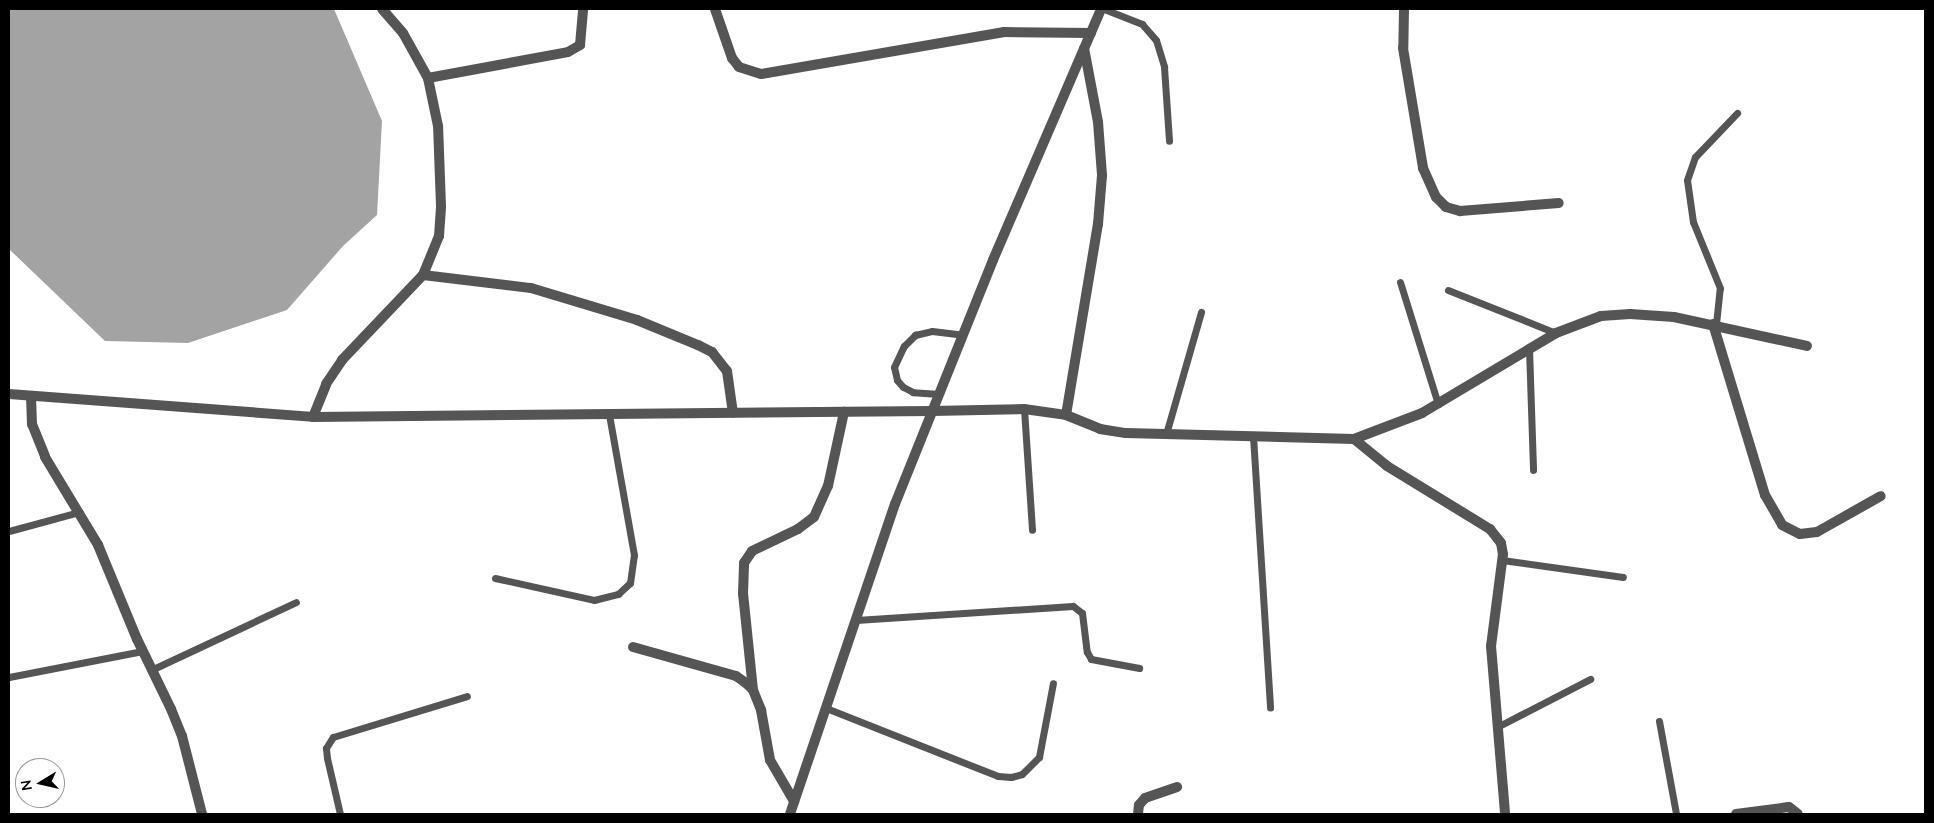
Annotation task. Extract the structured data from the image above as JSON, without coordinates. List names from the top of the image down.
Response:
{
  "north": "left"
}
